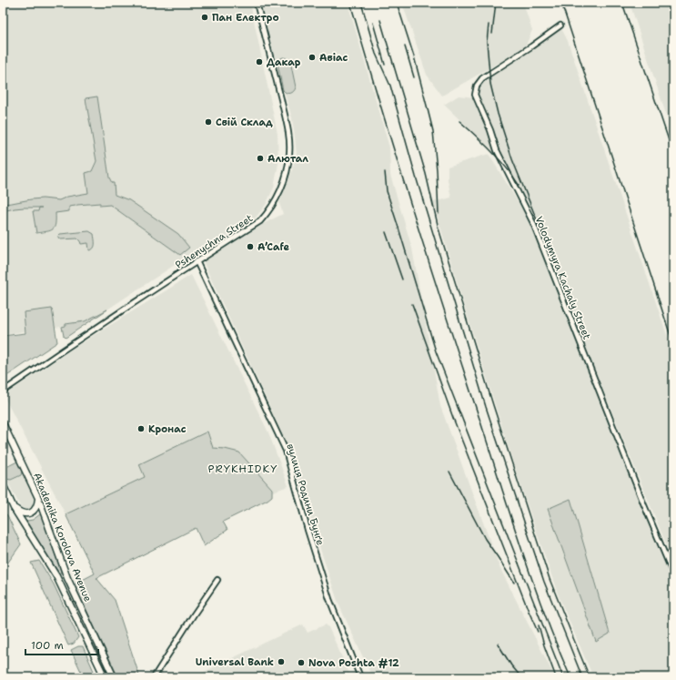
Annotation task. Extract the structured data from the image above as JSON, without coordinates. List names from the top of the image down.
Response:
{
  "streets": {
    "main road": ["Akademika Korolova Avenue"],
    "street": ["Pshenychna Street", "Volodymyra Kachaly Street", "вулиця Родини Бунґе"]
  },
  "crossings": [
    ["Pshenychna Street", "вулиця Родини Бунґе"]
  ],
  "districts": ["PRYKHIDKY"],
  "places": [
    "Пан Електро",
    "Авіас",
    "Дакар",
    "Свій Склад",
    "Алютал",
    "A’Cafe",
    "Кронас",
    "Universal Bank",
    "Nova Poshta #12"
  ],
  "scale_bar": "100 m"
}
